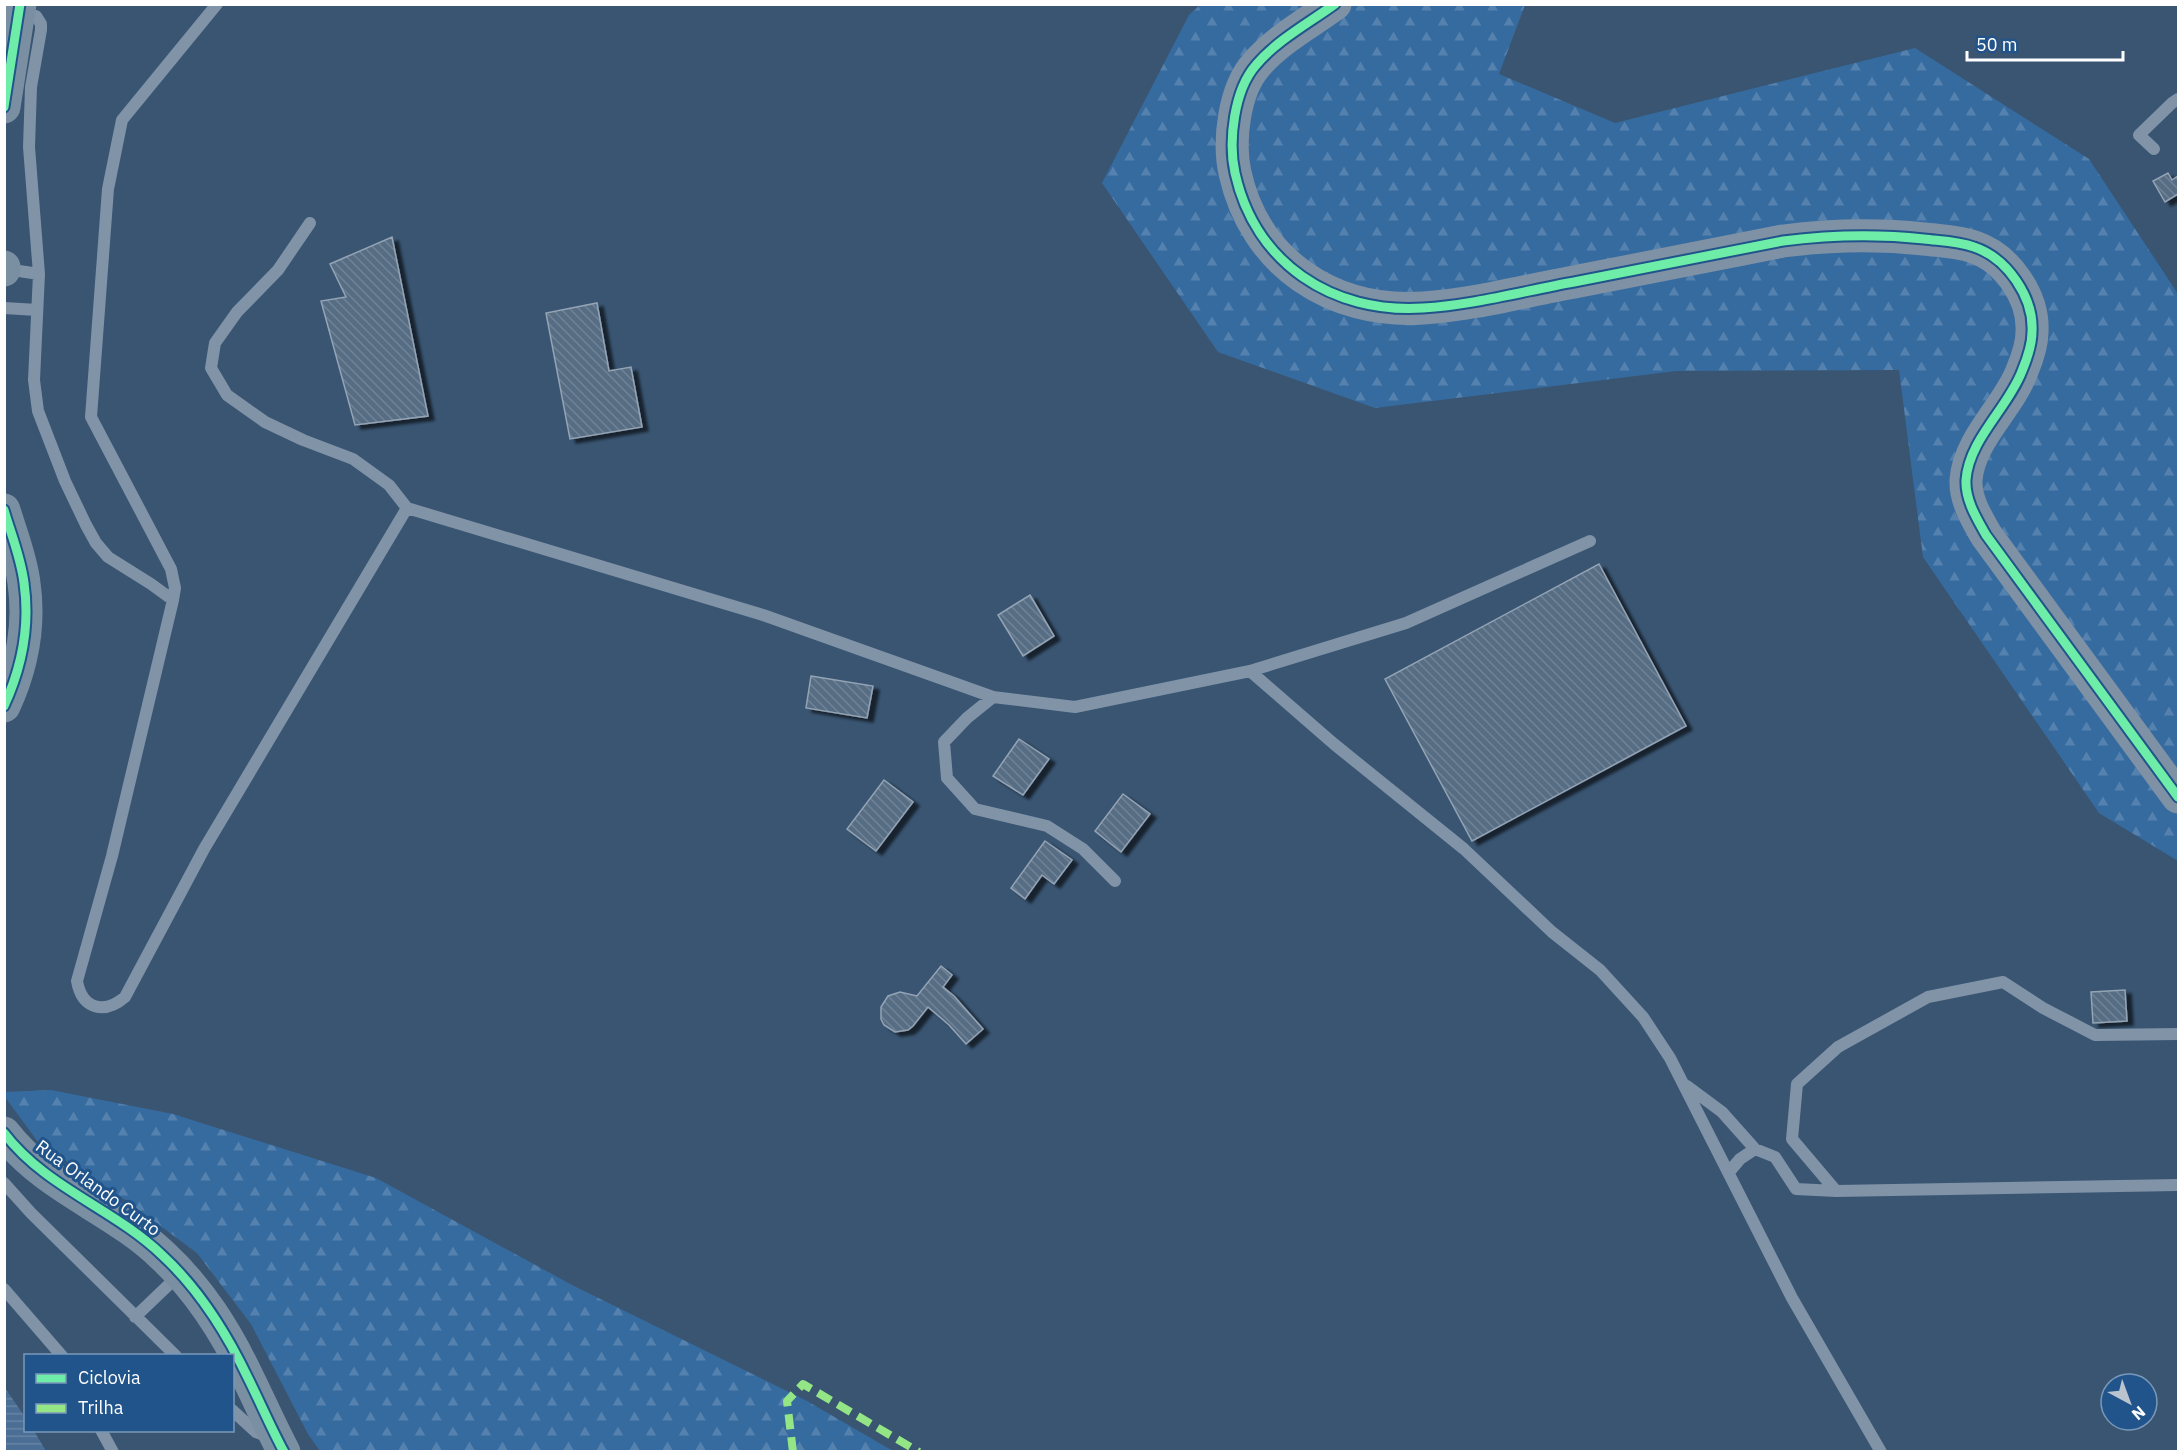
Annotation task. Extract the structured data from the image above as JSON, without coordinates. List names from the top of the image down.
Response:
{
  "streets": {
    "main road": ["Rua Orlando Curto"]
  },
  "legend": ["Ciclovia", "Trilha"],
  "scale_bar": "50 m",
  "north": "bottom right"
}
